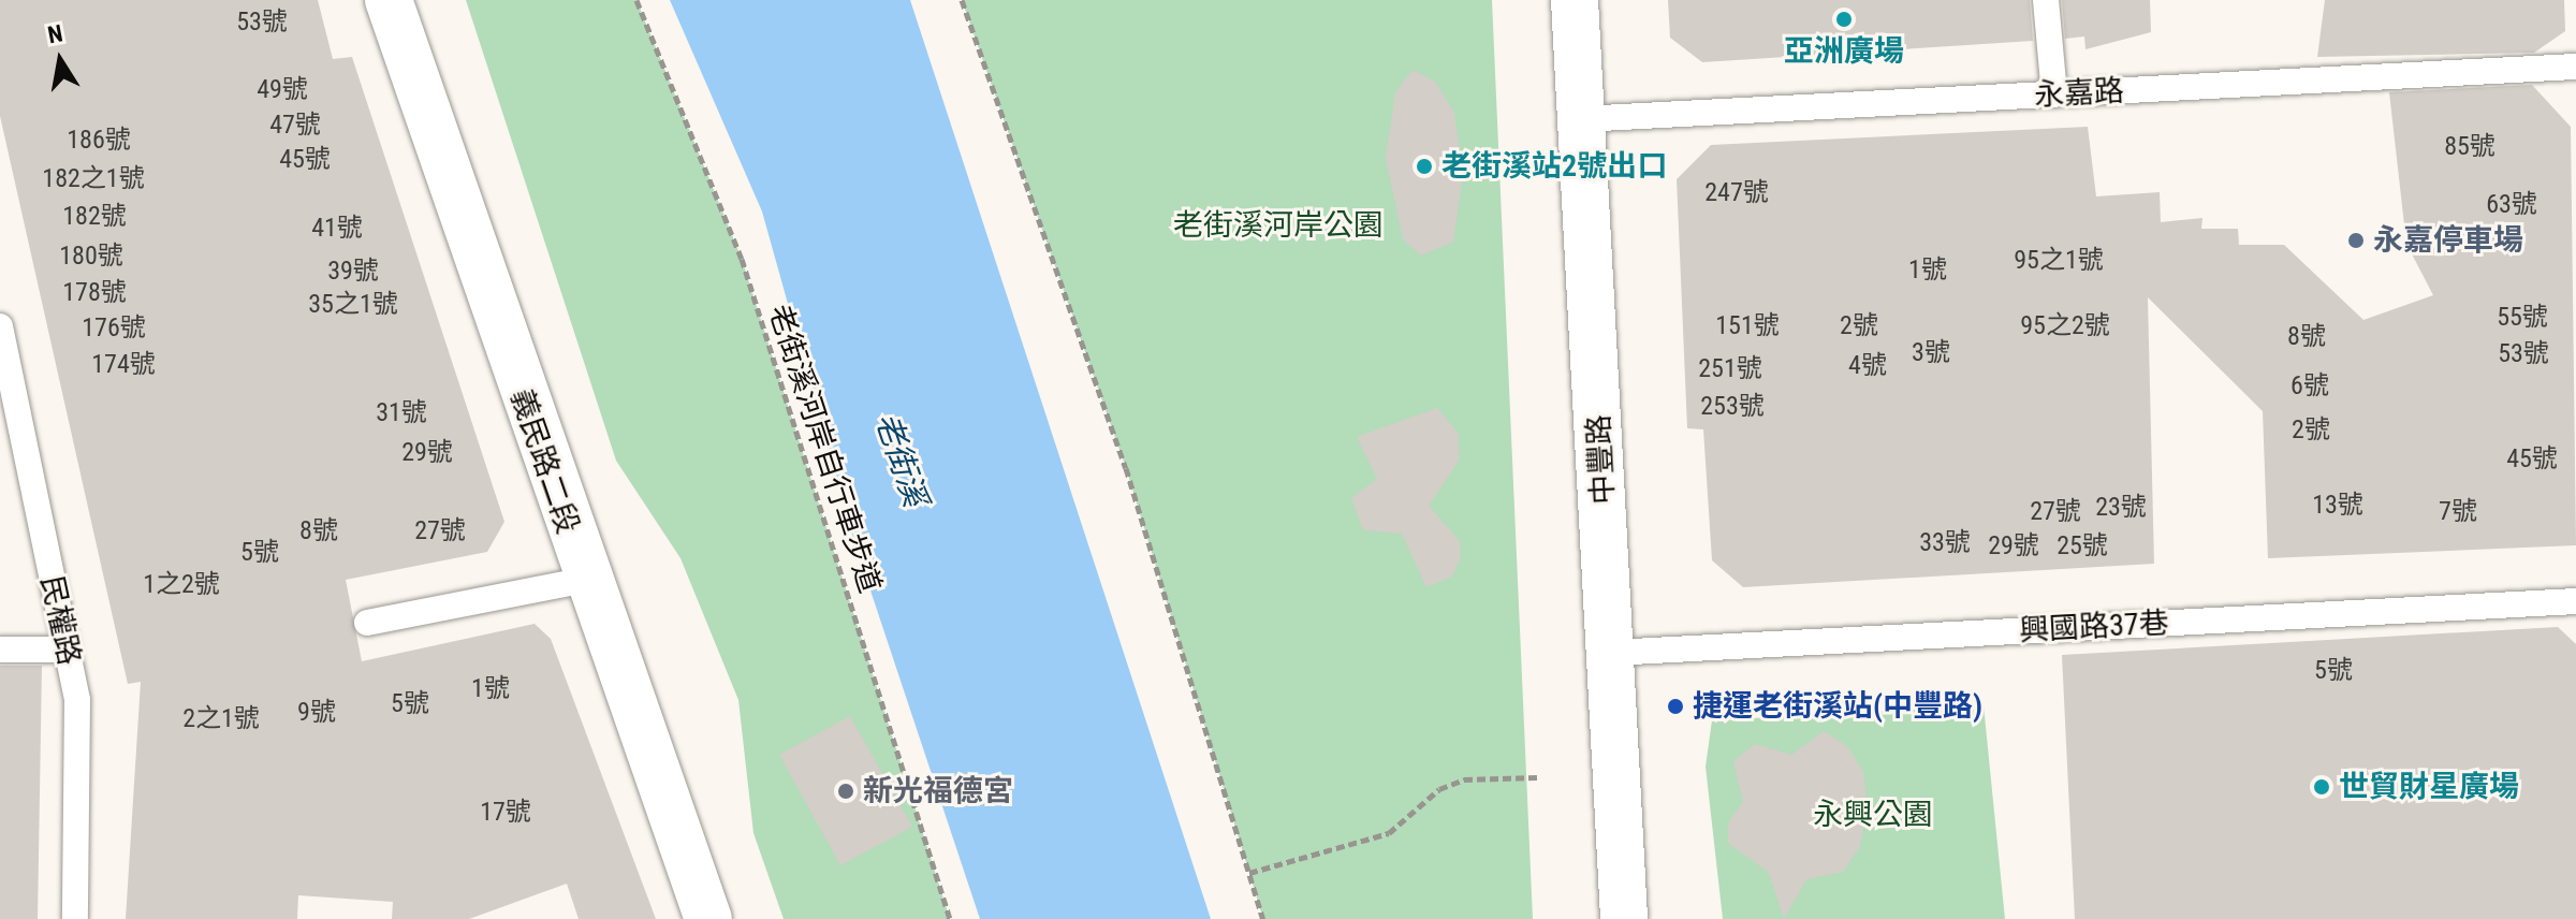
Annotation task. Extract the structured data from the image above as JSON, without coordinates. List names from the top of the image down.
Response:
{
  "streets": {
    "street": ["中豐路", "義民路二段"],
    "lane": ["永嘉路", "民權路", "興國路37巷"],
    "path": ["老街溪河岸自行車步道"]
  },
  "crossings": [
    ["永嘉路", "中豐路"],
    ["中豐路", "興國路37巷"]
  ],
  "water": ["老街溪"],
  "parks": ["老街溪河岸公園", "永興公園"],
  "places": [
    "亞洲廣場",
    "老街溪站2號出口",
    "永嘉停車場",
    "捷運老街溪站(中豐路)",
    "世貿財星廣場",
    "新光福德宮"
  ],
  "house_numbers": [
    "53號",
    "49號",
    "47號",
    "186號",
    "85號",
    "45號",
    "182之1號",
    "247號",
    "63號",
    "182號",
    "41號",
    "180號",
    "95之1號",
    "1號",
    "39號",
    "178號",
    "35之1號",
    "55號",
    "151號",
    "2號",
    "95之2號",
    "176號",
    "8號",
    "3號",
    "53號",
    "174號",
    "4號",
    "251號",
    "6號",
    "253號",
    "31號",
    "2號",
    "29號",
    "45號",
    "13號",
    "23號",
    "27號",
    "7號",
    "8號",
    "27號",
    "33號",
    "29號",
    "25號",
    "5號",
    "1之2號",
    "5號",
    "1號",
    "5號",
    "9號",
    "2之1號",
    "17號"
  ],
  "north": "top"
}
